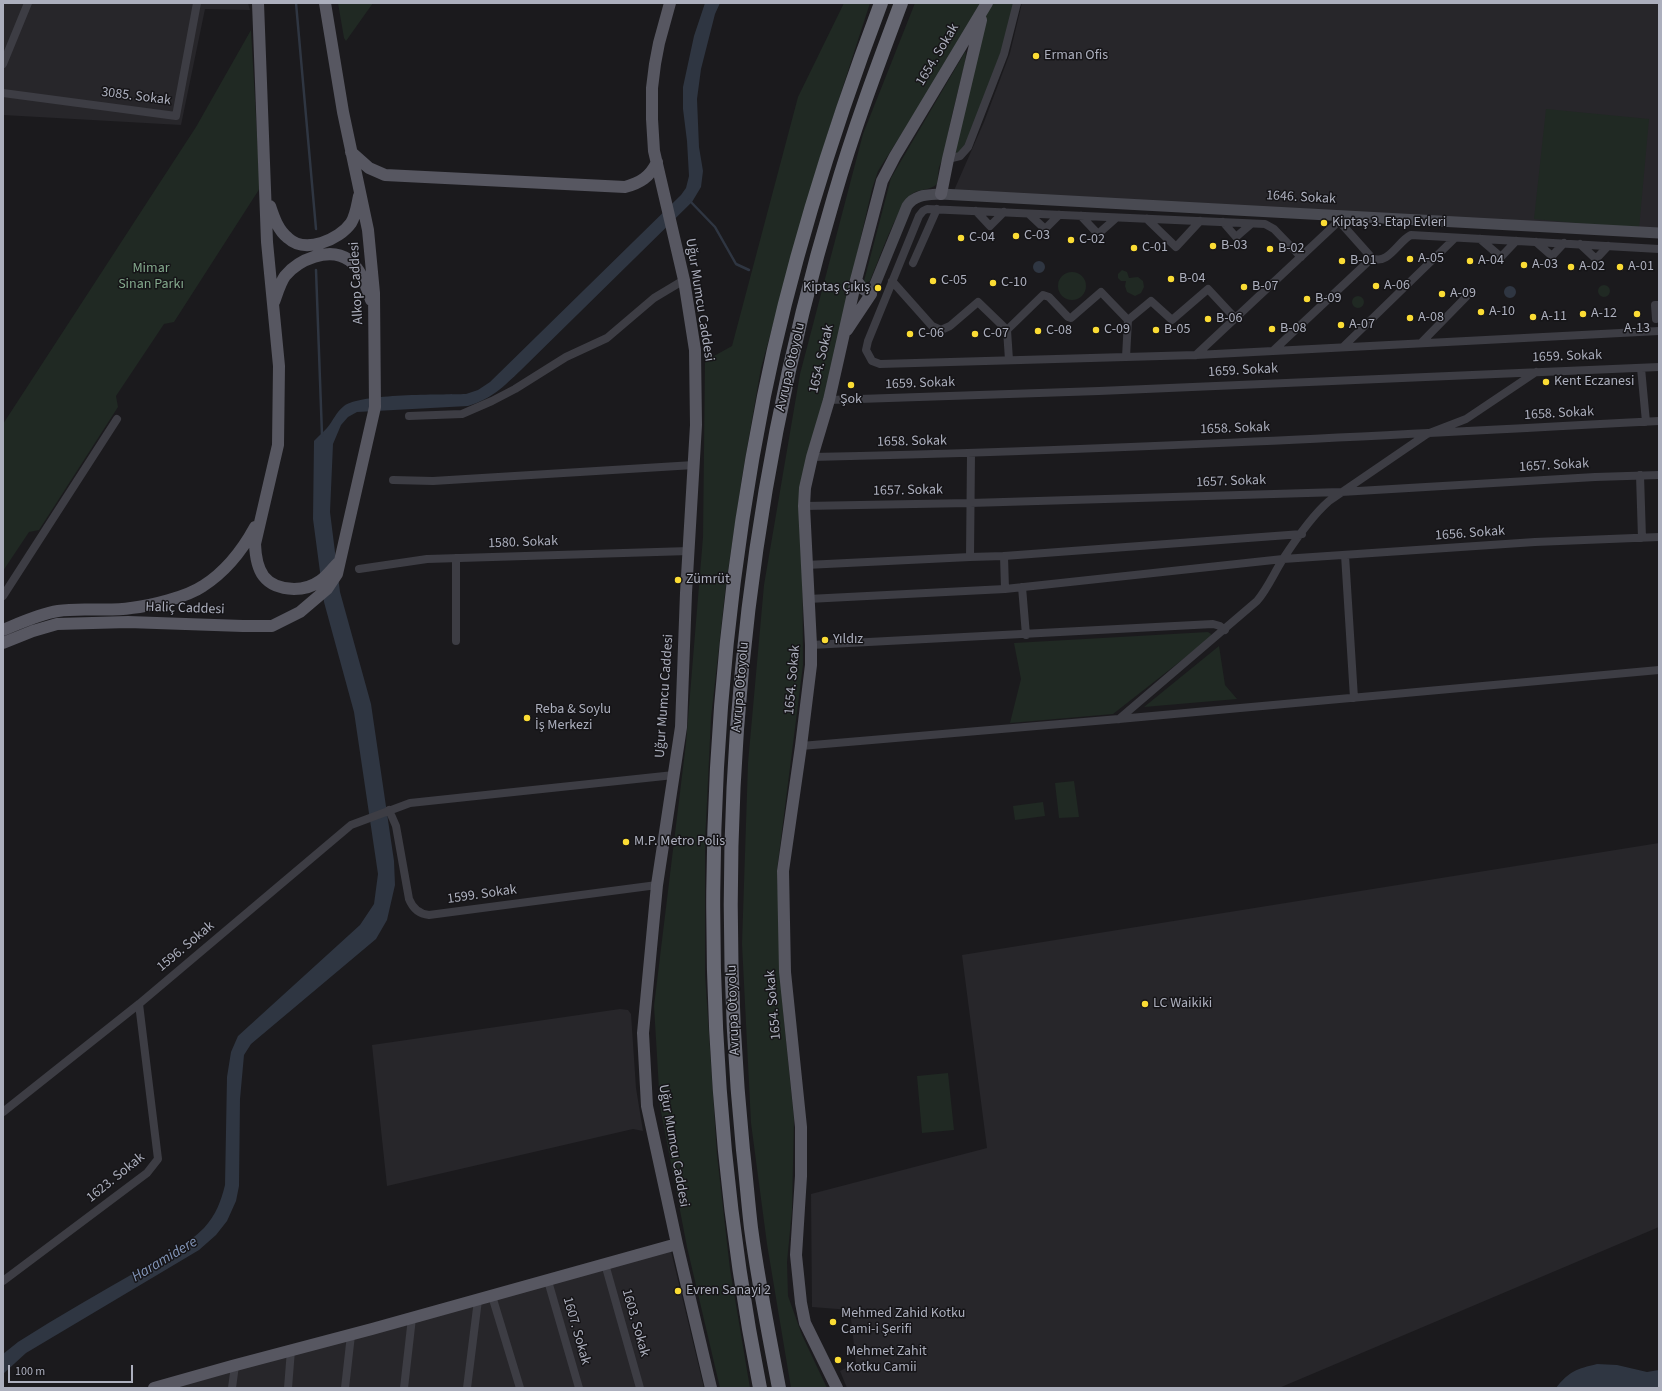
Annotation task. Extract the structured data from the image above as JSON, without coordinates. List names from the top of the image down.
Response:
{
  "streets": {
    "highway": ["Avrupa Otoyolu"],
    "main road": [
      "1654. Sokak",
      "Alkop Caddesi",
      "Uğur Mumcu Caddesi",
      "Haliç Caddesi"
    ],
    "street": [
      "3085. Sokak",
      "1646. Sokak",
      "1659. Sokak",
      "1658. Sokak",
      "1657. Sokak",
      "1656. Sokak",
      "1580. Sokak",
      "1599. Sokak",
      "1596. Sokak",
      "1623. Sokak",
      "1603. Sokak",
      "1607. Sokak"
    ]
  },
  "crossings": [
    ["1654. Sokak", "1659. Sokak"],
    ["1654. Sokak", "1658. Sokak"],
    ["1654. Sokak", "1657. Sokak"],
    ["1654. Sokak", "1656. Sokak"],
    ["Alkop Caddesi", "Haliç Caddesi"],
    ["Uğur Mumcu Caddesi", "1580. Sokak"],
    ["Uğur Mumcu Caddesi", "1599. Sokak"],
    ["Uğur Mumcu Caddesi", "1596. Sokak"],
    ["1599. Sokak", "1596. Sokak"],
    ["1596. Sokak", "1623. Sokak"]
  ],
  "water": ["Haramidere"],
  "parks": ["Mimar Sinan Parkı"],
  "places": [
    "Erman Ofis",
    "Kiptaş 3. Etap Evleri",
    "C-03",
    "C-04",
    "C-02",
    "B-03",
    "C-01",
    "B-02",
    "A-05",
    "B-01",
    "A-04",
    "A-03",
    "A-02",
    "A-01",
    "B-04",
    "C-05",
    "C-10",
    "A-06",
    "B-07",
    "Kiptaş Çıkış",
    "A-09",
    "B-09",
    "A-10",
    "A-12",
    "A-13",
    "A-11",
    "A-08",
    "B-06",
    "A-07",
    "B-08",
    "C-09",
    "B-05",
    "C-08",
    "C-06",
    "C-07",
    "Kent Eczanesi",
    "Şok",
    "Zümrüt",
    "Yıldız",
    "Reba & Soylu İş Merkezi",
    "M.P. Metro Polis",
    "LC Waikiki",
    "Evren Sanayi 2",
    "Mehmed Zahid Kotku Cami-i Şerifi",
    "Mehmet Zahit Kotku Camii"
  ],
  "scale_bar": "100 m"
}
